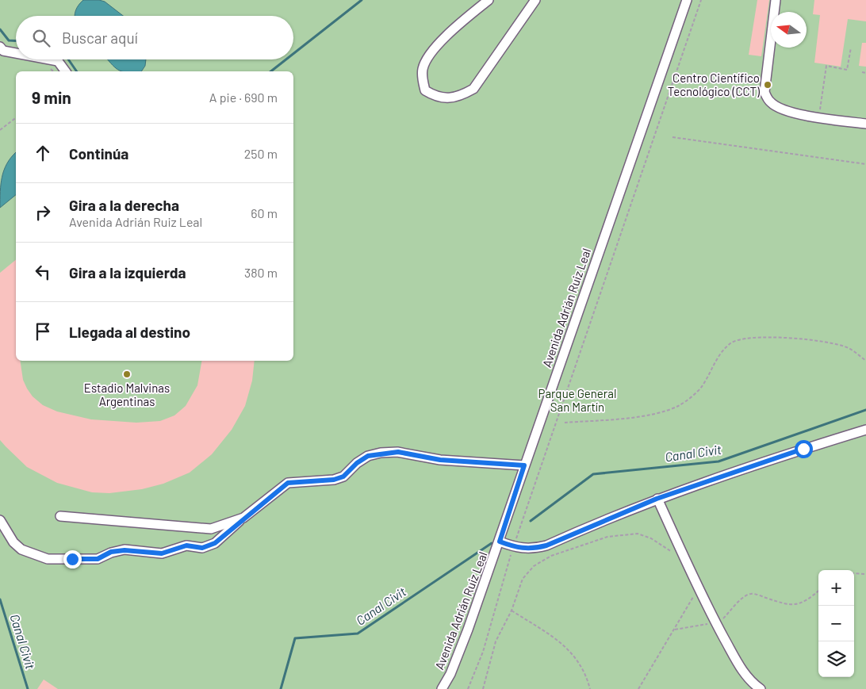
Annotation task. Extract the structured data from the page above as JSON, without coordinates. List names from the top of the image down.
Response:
{
  "streets": {
    "street": ["Avenida Adrián Ruiz Leal"]
  },
  "water": ["Canal Civit"],
  "parks": ["Parque General San Martín"],
  "places": ["Centro Científico Tecnológico (CCT)", "Estadio Malvinas Argentinas"],
  "north": "left",
  "page": {
    "search": "Buscar aquí",
    "heading": ["9 min", "A pie · 690 m"],
    "list": [
      ["Continúa", "250 m"],
      ["Gira a la derecha", "Avenida Adrián Ruiz Leal", "60 m"],
      ["Gira a la izquierda", "380 m"],
      "Llegada al destino"
    ],
    "map_buttons": ["+", "−"]
  }
}
